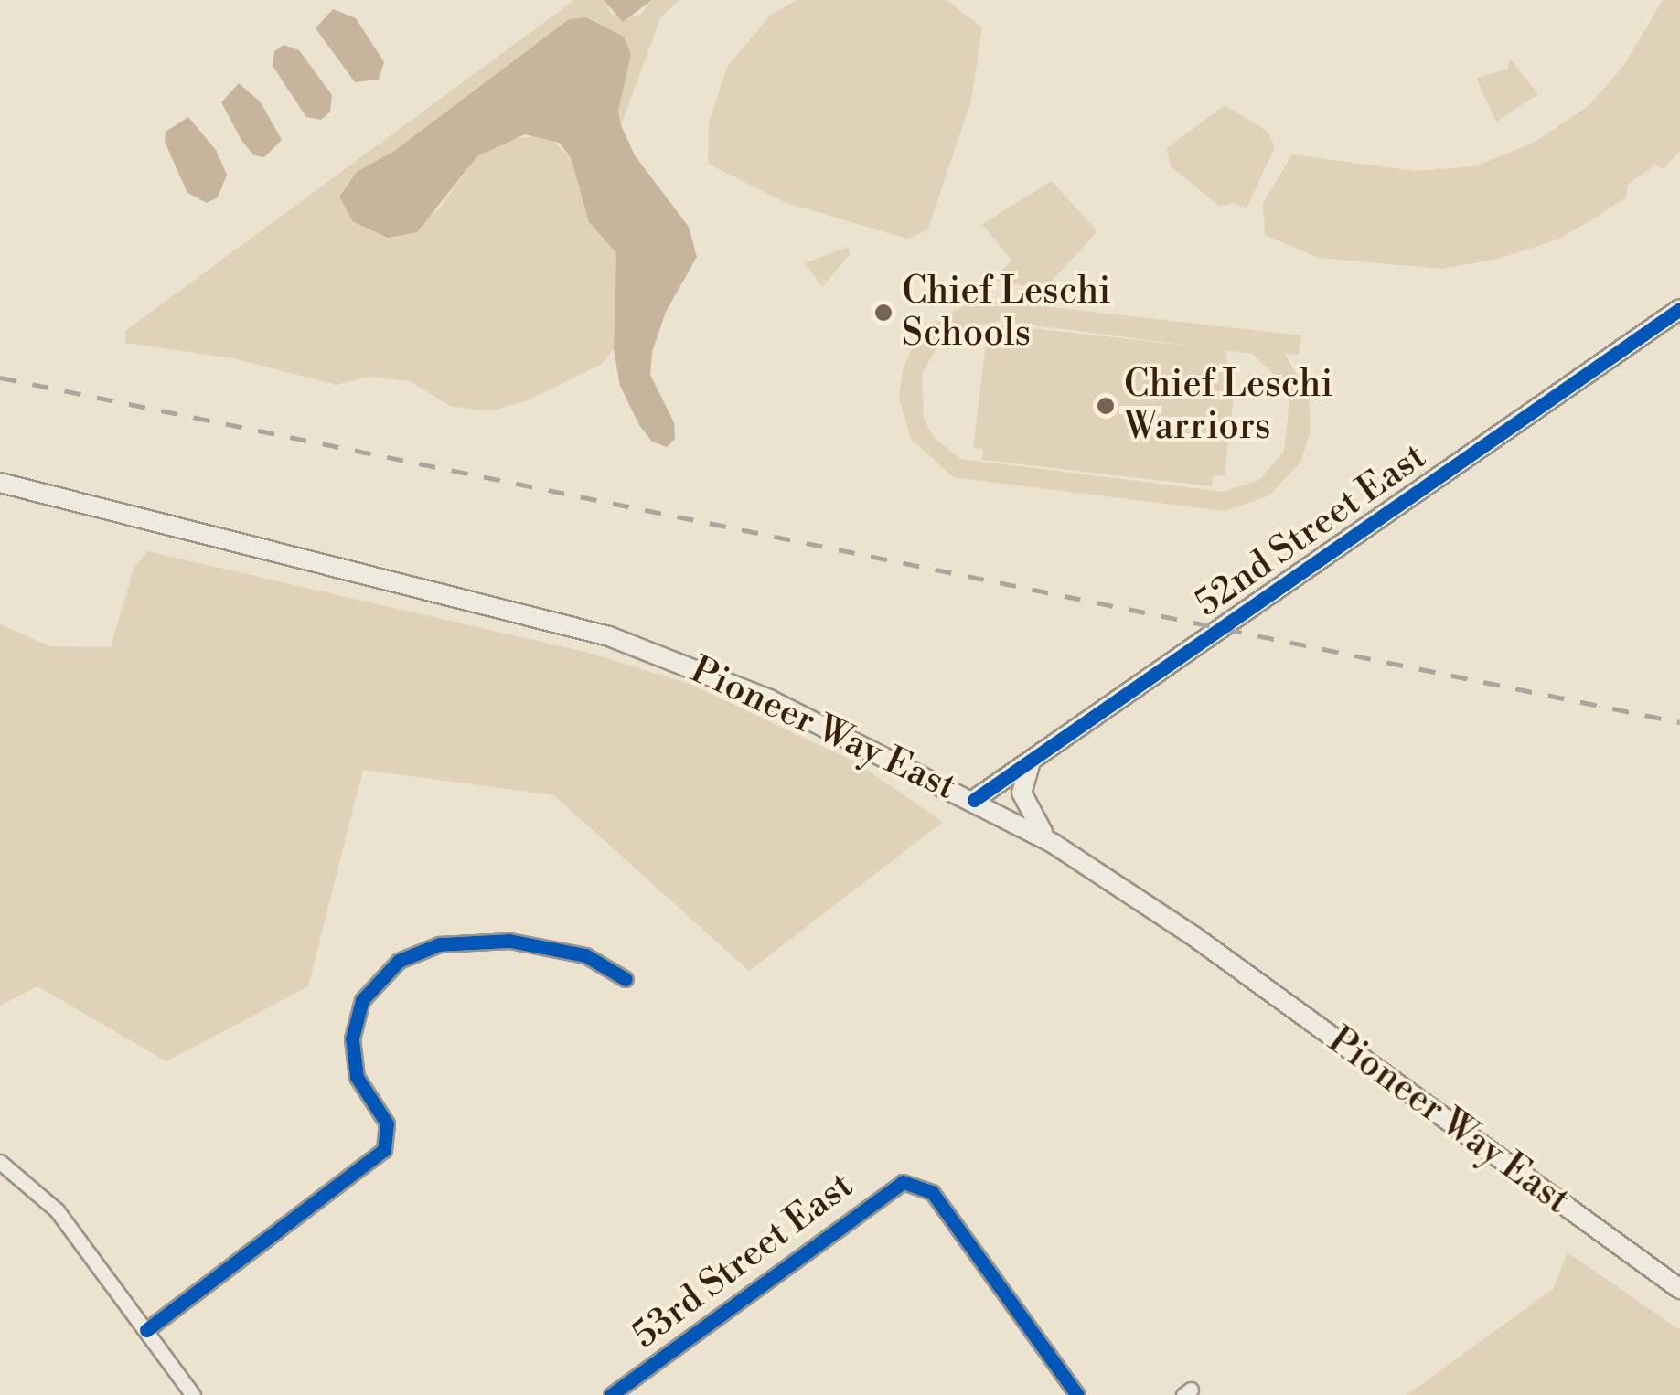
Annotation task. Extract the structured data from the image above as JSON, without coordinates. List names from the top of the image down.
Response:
{
  "streets": {
    "main road": ["52nd Street East", "Pioneer Way East"],
    "street": ["53rd Street East"]
  },
  "crossings": [
    ["52nd Street East", "Pioneer Way East"]
  ],
  "places": ["Chief Leschi Schools", "Chief Leschi Warriors"]
}
